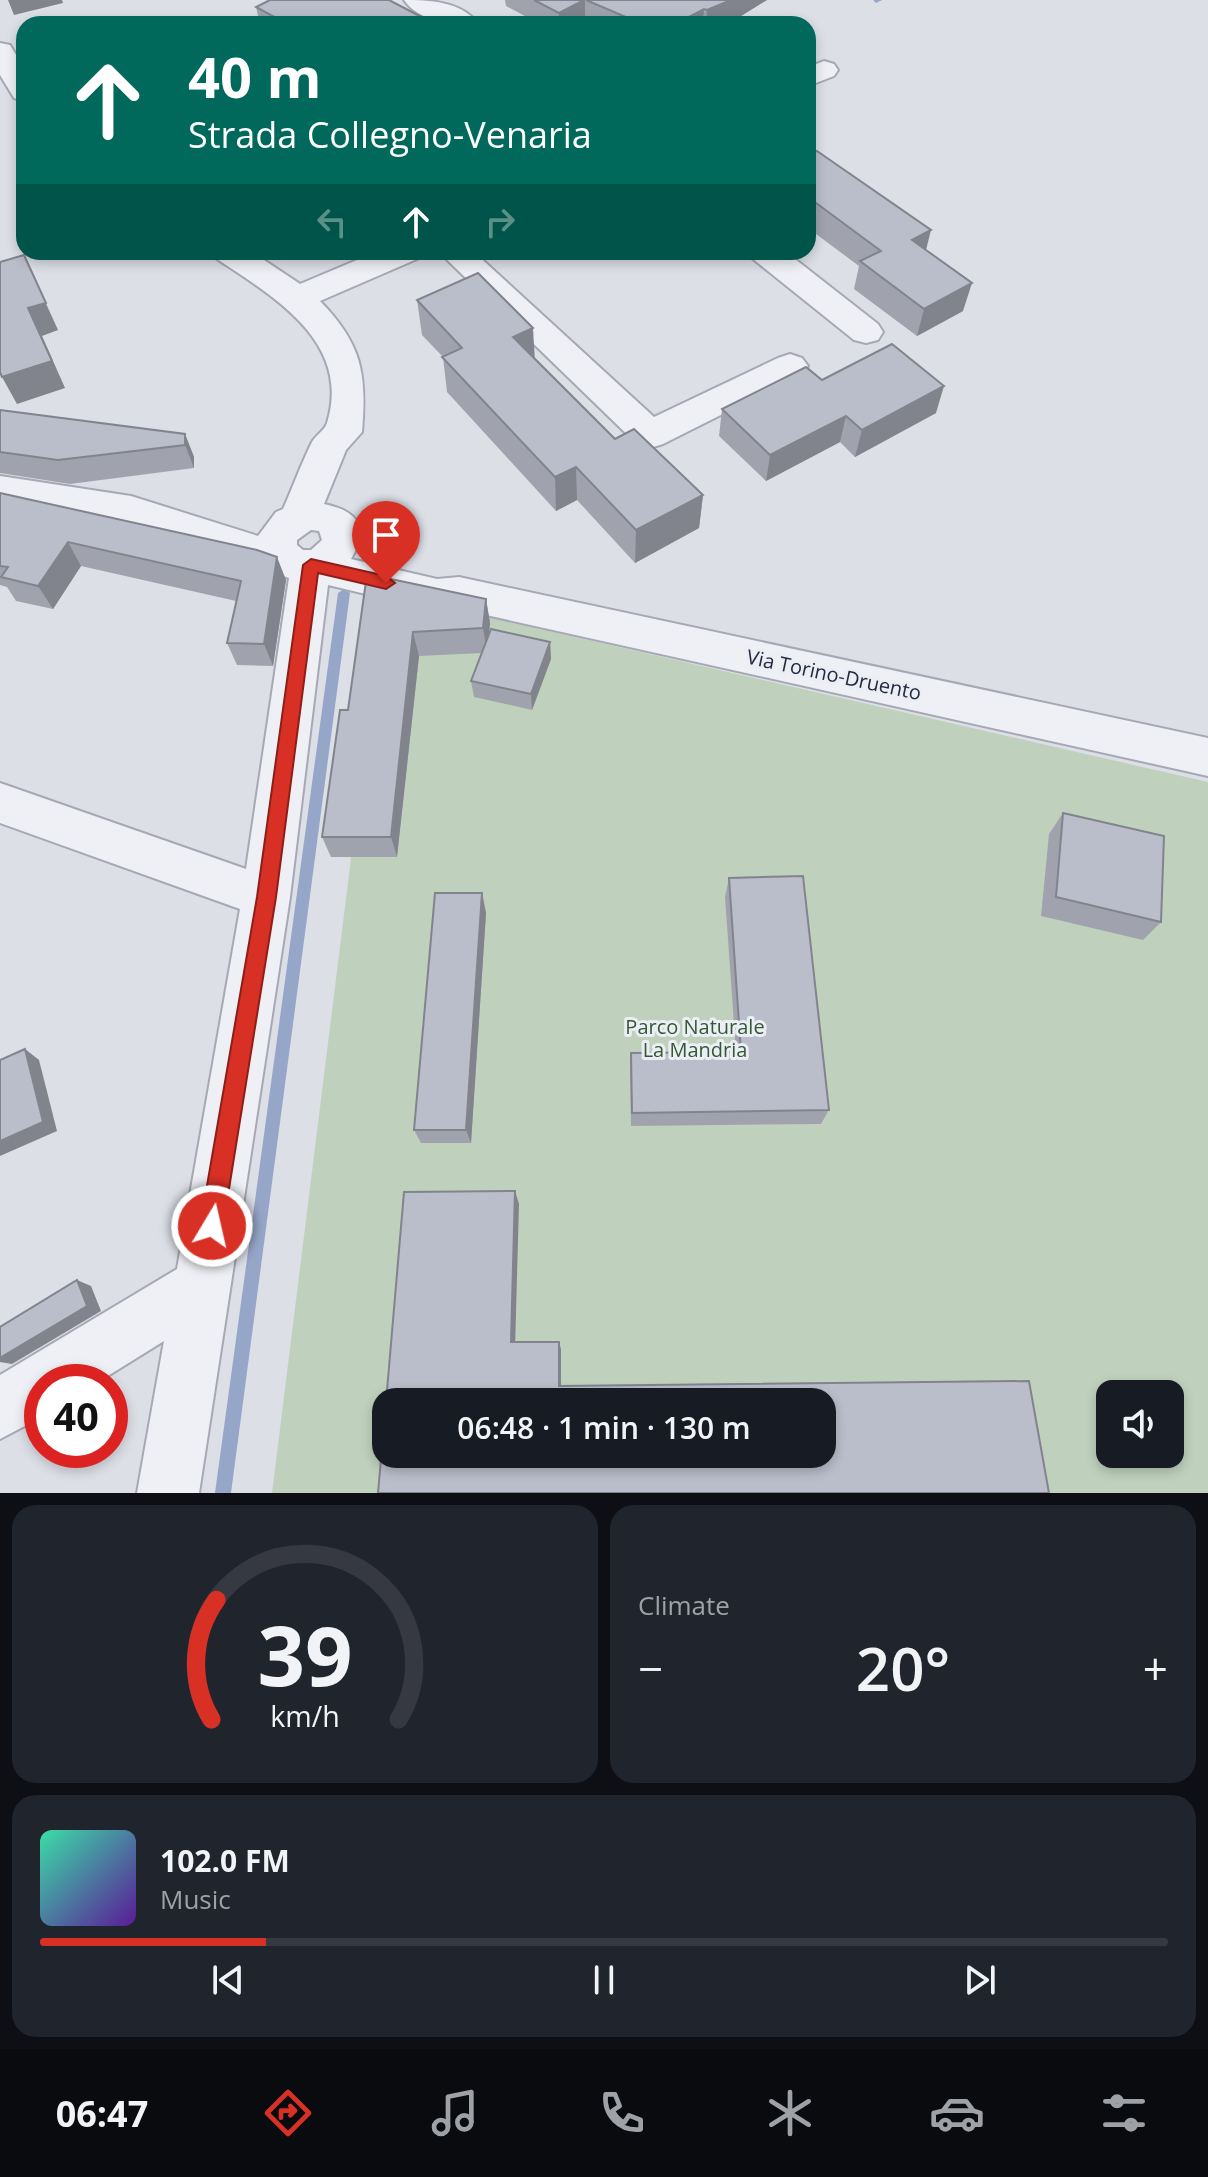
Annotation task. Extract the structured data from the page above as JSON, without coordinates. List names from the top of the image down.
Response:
{
  "streets": {
    "street": ["Via Torino-Druento"]
  },
  "parks": ["Parco Naturale La Mandria"],
  "page": {
    "turn": ["40 m", "Strada Collegno-Venaria"],
    "limit": "40",
    "trip": "06:48 · 1 min · 130 m",
    "tile": "Climate",
    "heat": ["−", "20°", "+"],
    "song": ["102.0 FM", "Music"],
    "tabs": "06:47",
    "gauge": ["39", "km/h"]
  }
}
